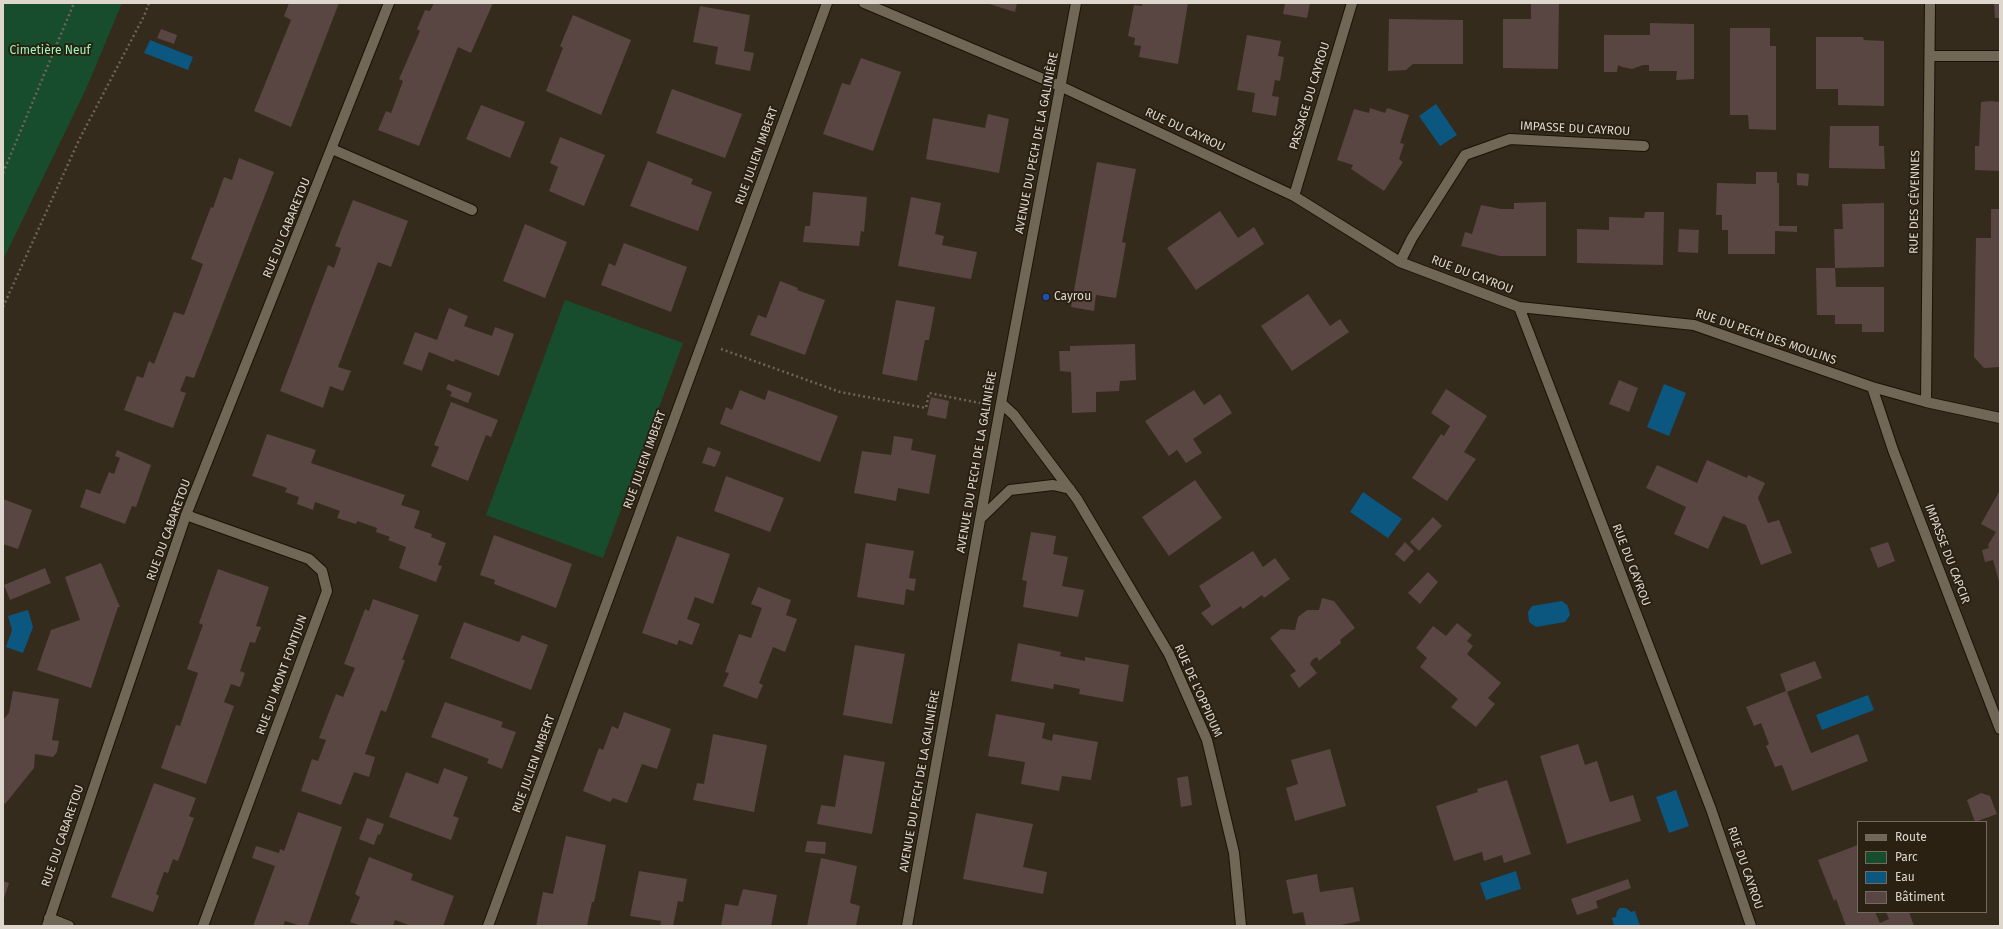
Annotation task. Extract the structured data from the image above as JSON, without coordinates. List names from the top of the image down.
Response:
{
  "streets": {
    "street": [
      "PASSAGE DU CAYROU",
      "IMPASSE DU CAYROU",
      "RUE DU CAYROU",
      "AVENUE DU PECH DE LA GALINIÈRE",
      "RUE JULIEN IMBERT",
      "RUE DES CÉVENNES",
      "RUE DU CABARETOU",
      "RUE DU PECH DES MOULINS",
      "IMPASSE DU CAPCIR",
      "RUE DU MONT FONTJUN",
      "RUE DE L'OPPIDUM"
    ]
  },
  "crossings": [
    ["PASSAGE DU CAYROU", "RUE DU CAYROU"],
    ["IMPASSE DU CAYROU", "RUE DU CAYROU"],
    ["RUE DU CAYROU", "AVENUE DU PECH DE LA GALINIÈRE"],
    ["RUE DU CAYROU", "RUE DU PECH DES MOULINS"],
    ["AVENUE DU PECH DE LA GALINIÈRE", "RUE DE L'OPPIDUM"],
    ["RUE DES CÉVENNES", "RUE DU PECH DES MOULINS"],
    ["RUE DU CABARETOU", "RUE DU MONT FONTJUN"],
    ["RUE DU PECH DES MOULINS", "IMPASSE DU CAPCIR"]
  ],
  "parks": ["Cimetière Neuf"],
  "places": ["Cayrou"],
  "legend": [
    "Route",
    "Parc",
    "Eau",
    "Bâtiment"
  ]
}
